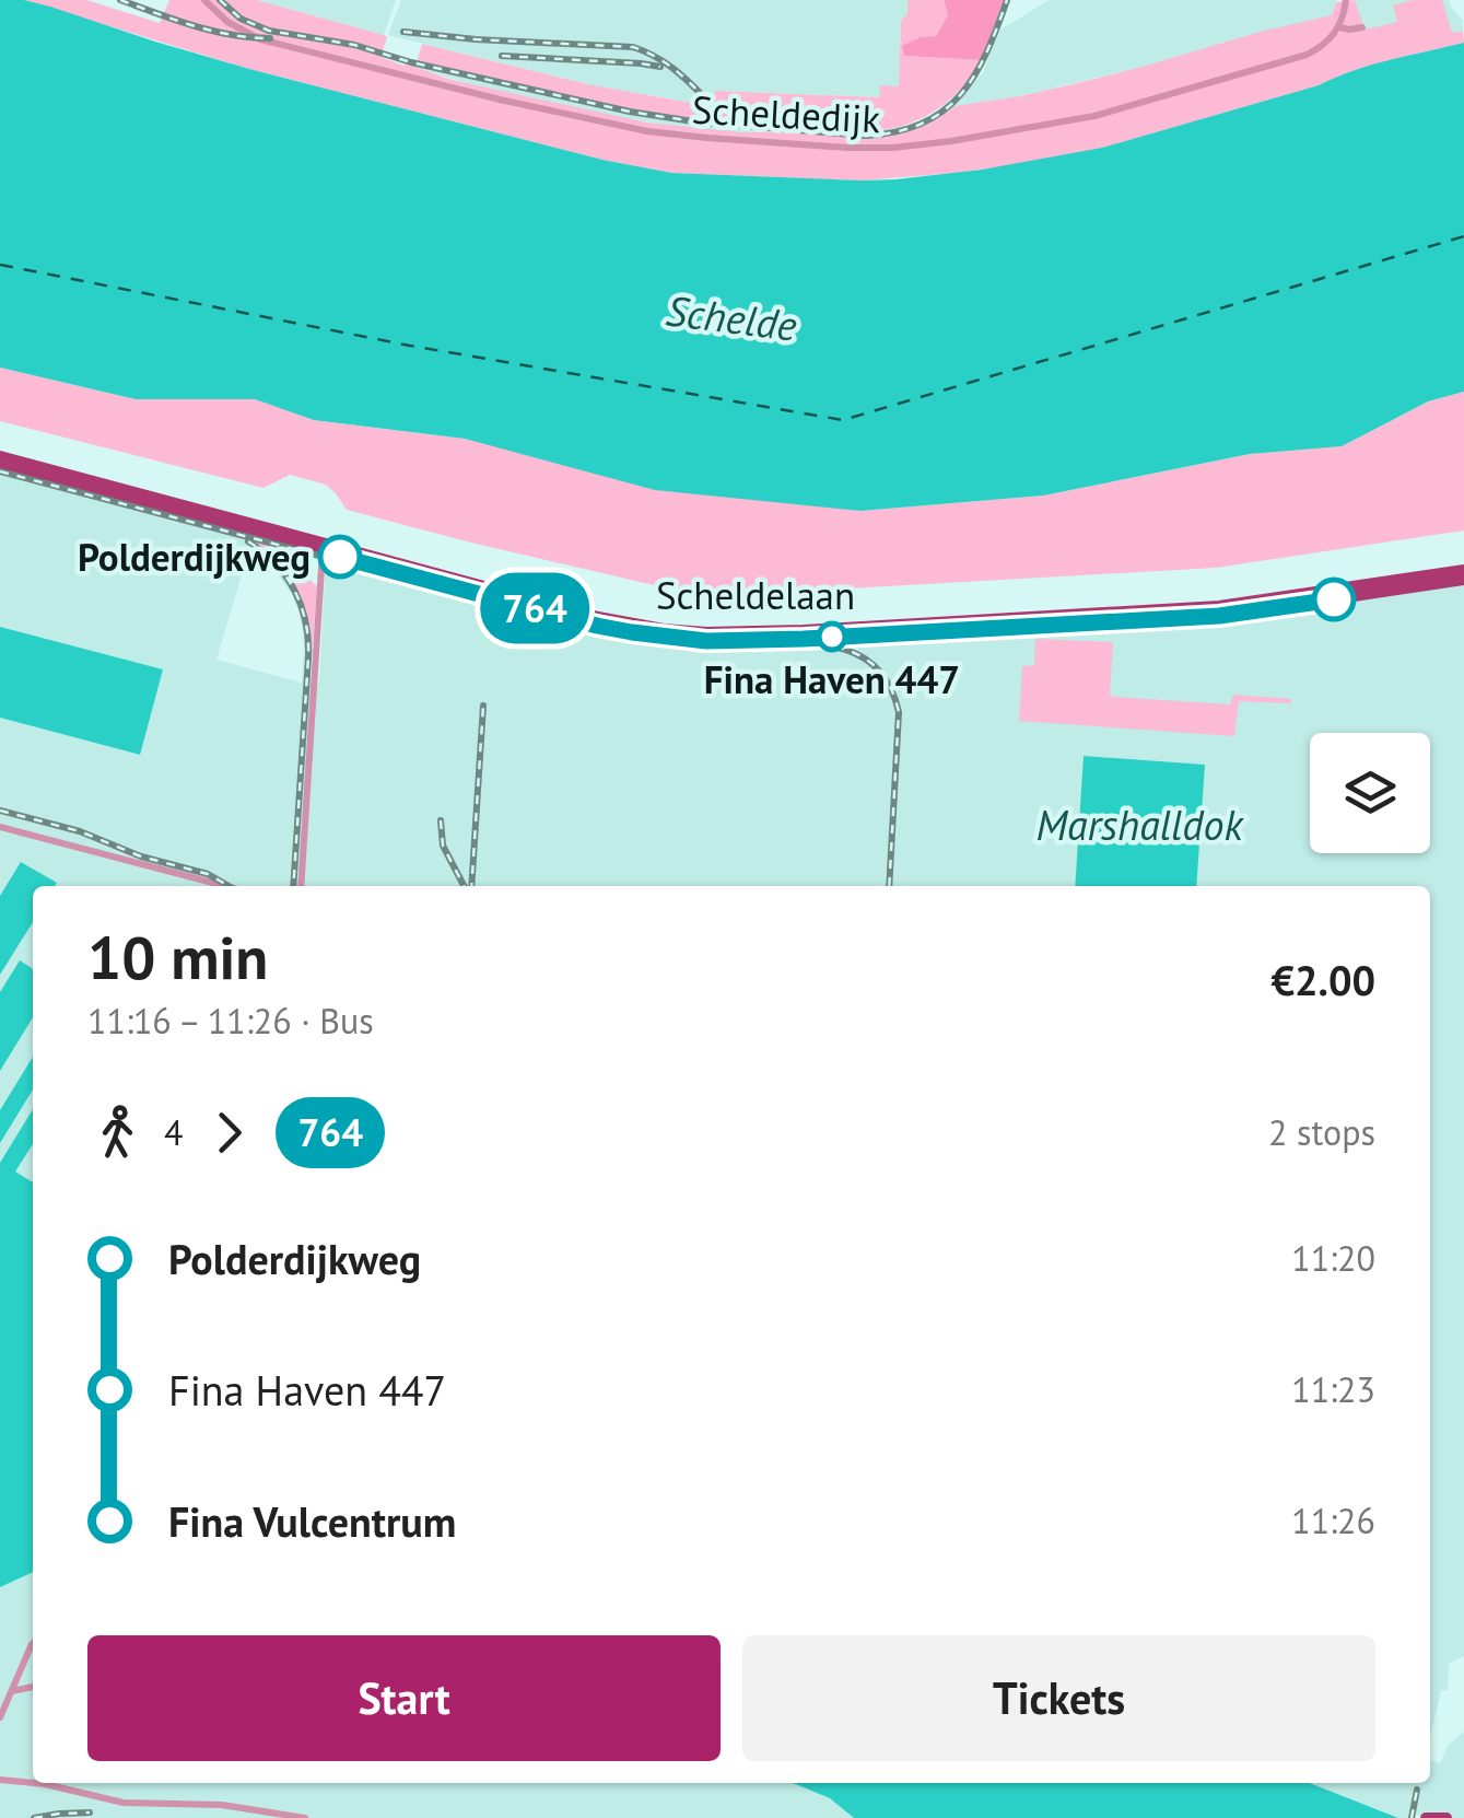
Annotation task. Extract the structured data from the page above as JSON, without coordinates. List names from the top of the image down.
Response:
{
  "streets": {
    "main road": ["Scheldelaan"],
    "street": ["Scheldedijk"]
  },
  "water": ["Schelde", "Marshalldok"],
  "places": ["Polderdijkweg", "Fina Haven 447"],
  "lines": ["bus line 764"],
  "page": {
    "on_map": "764",
    "heading": ["10 min", "11:16 – 11:26 · Bus", "€2.00"],
    "legs": ["4", "764", "2 stops"],
    "list": [
      {
        "name": "Polderdijkweg",
        "value": "11:20"
      },
      {
        "name": "Fina Haven 447",
        "value": "11:23"
      },
      {
        "name": "Fina Vulcentrum",
        "value": "11:26"
      }
    ],
    "buttons": ["Start", "Tickets"]
  }
}
